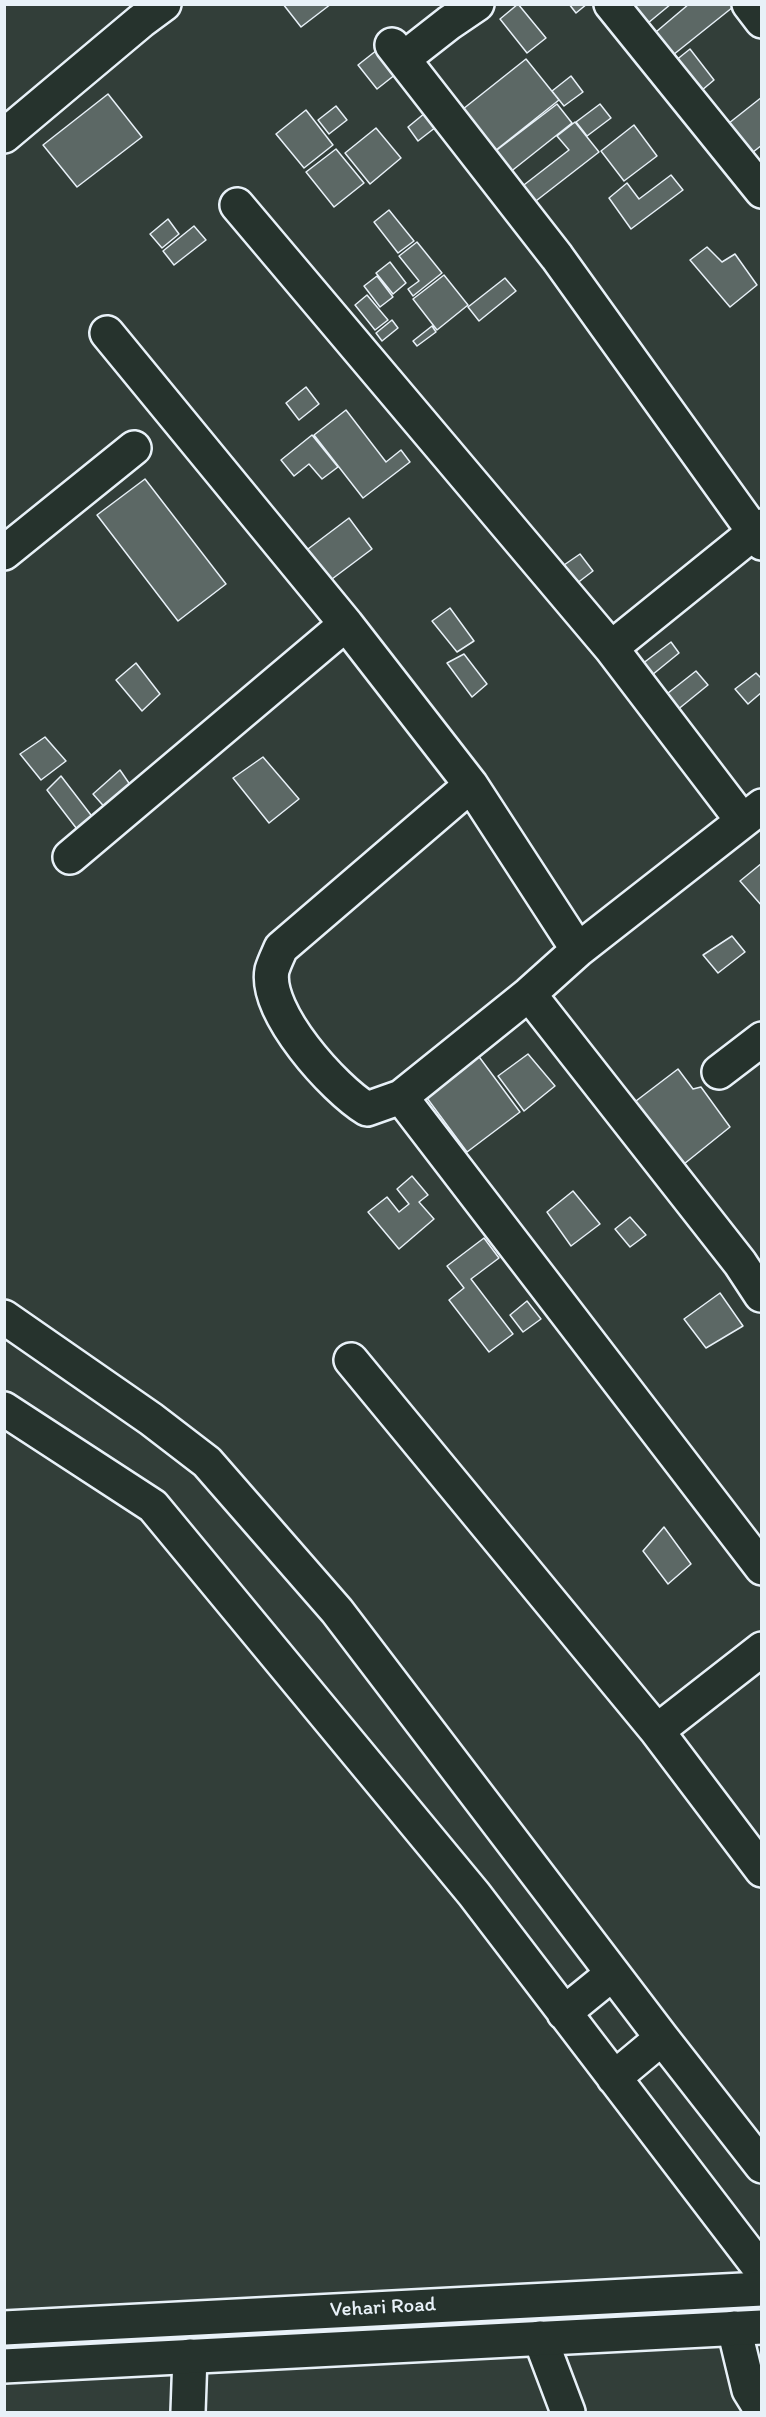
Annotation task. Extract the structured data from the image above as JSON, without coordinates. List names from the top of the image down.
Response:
{
  "streets": {
    "street": ["Vehari Road"]
  }
}
